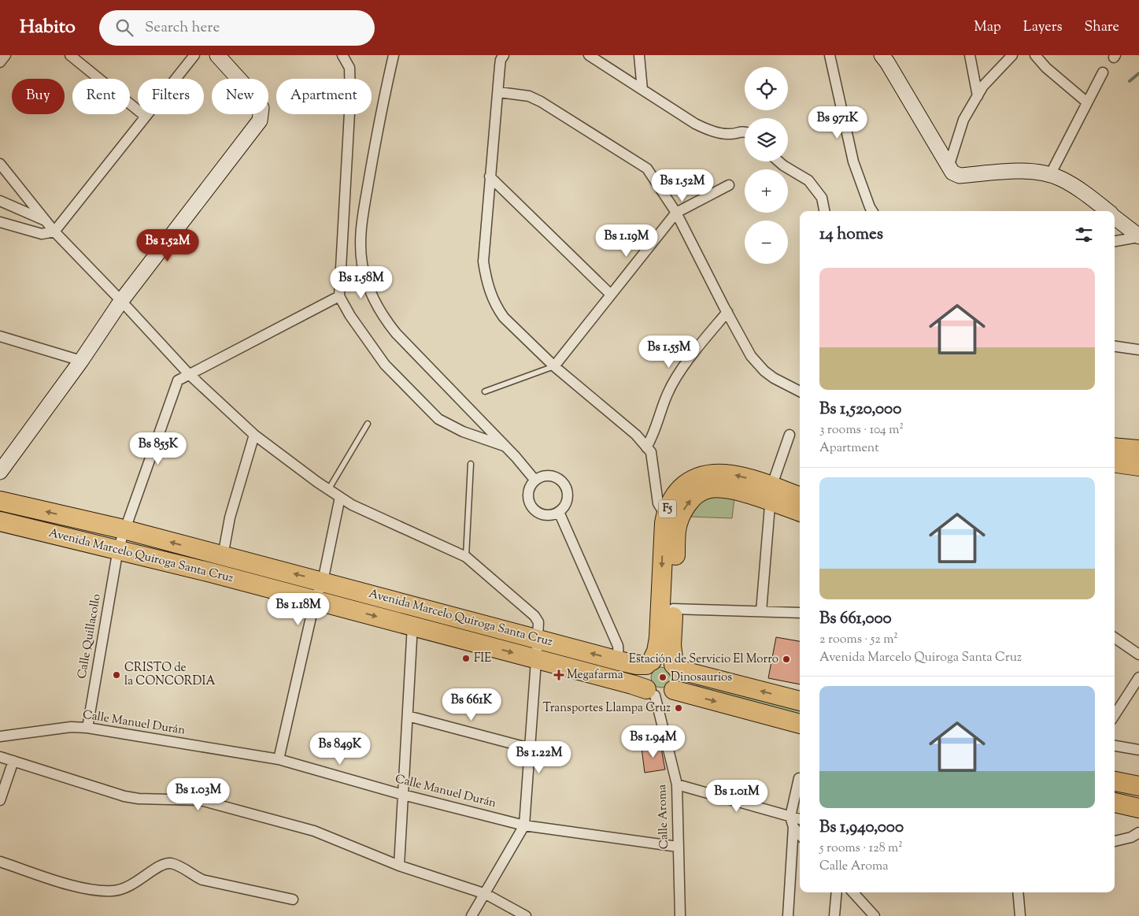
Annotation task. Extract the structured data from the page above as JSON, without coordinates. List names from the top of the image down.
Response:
{
  "streets": {
    "highway": ["F5", "Avenida Marcelo Quiroga Santa Cruz"],
    "street": ["Calle Quillacollo", "Calle Manuel Durán", "Calle Aroma"]
  },
  "crossings": [
    ["F5", "Avenida Marcelo Quiroga Santa Cruz"],
    ["F5", "Calle Aroma"],
    ["Avenida Marcelo Quiroga Santa Cruz", "Calle Quillacollo"],
    ["Avenida Marcelo Quiroga Santa Cruz", "Calle Aroma"],
    ["Calle Quillacollo", "Calle Manuel Durán"],
    ["Calle Manuel Durán", "Calle Aroma"]
  ],
  "places": {
    "other": [
      "FIE",
      "Estación de Servicio El Morro",
      "CRISTO de la CONCORDIA",
      "Dinosaurios",
      "Transportes Llampa Cruz"
    ],
    "health": ["Megafarma"]
  },
  "page": {
    "header": "Habito",
    "search": "Search here",
    "nav": ["Map", "Layers", "Share"],
    "map_buttons": ["+", "−"],
    "chip": [
      "Buy",
      "Rent",
      "Filters",
      "New",
      "Apartment"
    ],
    "price": [
      "Bs 971K",
      "Bs 1.52M",
      "Bs 1.19M",
      "Bs 1.52M",
      "Bs 1.58M",
      "Bs 1.55M",
      "Bs 855K",
      "Bs 1.18M",
      "Bs 661K",
      "Bs 1.94M",
      "Bs 849K",
      "Bs 1.22M",
      "Bs 1.03M",
      "Bs 1.01M"
    ],
    "heading": "14 homes",
    "list": [
      {
        "name": "Bs 1,520,000",
        "note": "3 rooms · 104 m² · Apartment"
      },
      {
        "name": "Bs 661,000",
        "note": "2 rooms · 52 m² · Avenida Marcelo Quiroga Santa Cruz"
      },
      {
        "name": "Bs 1,940,000",
        "note": "5 rooms · 128 m² · Calle Aroma"
      }
    ]
  }
}
